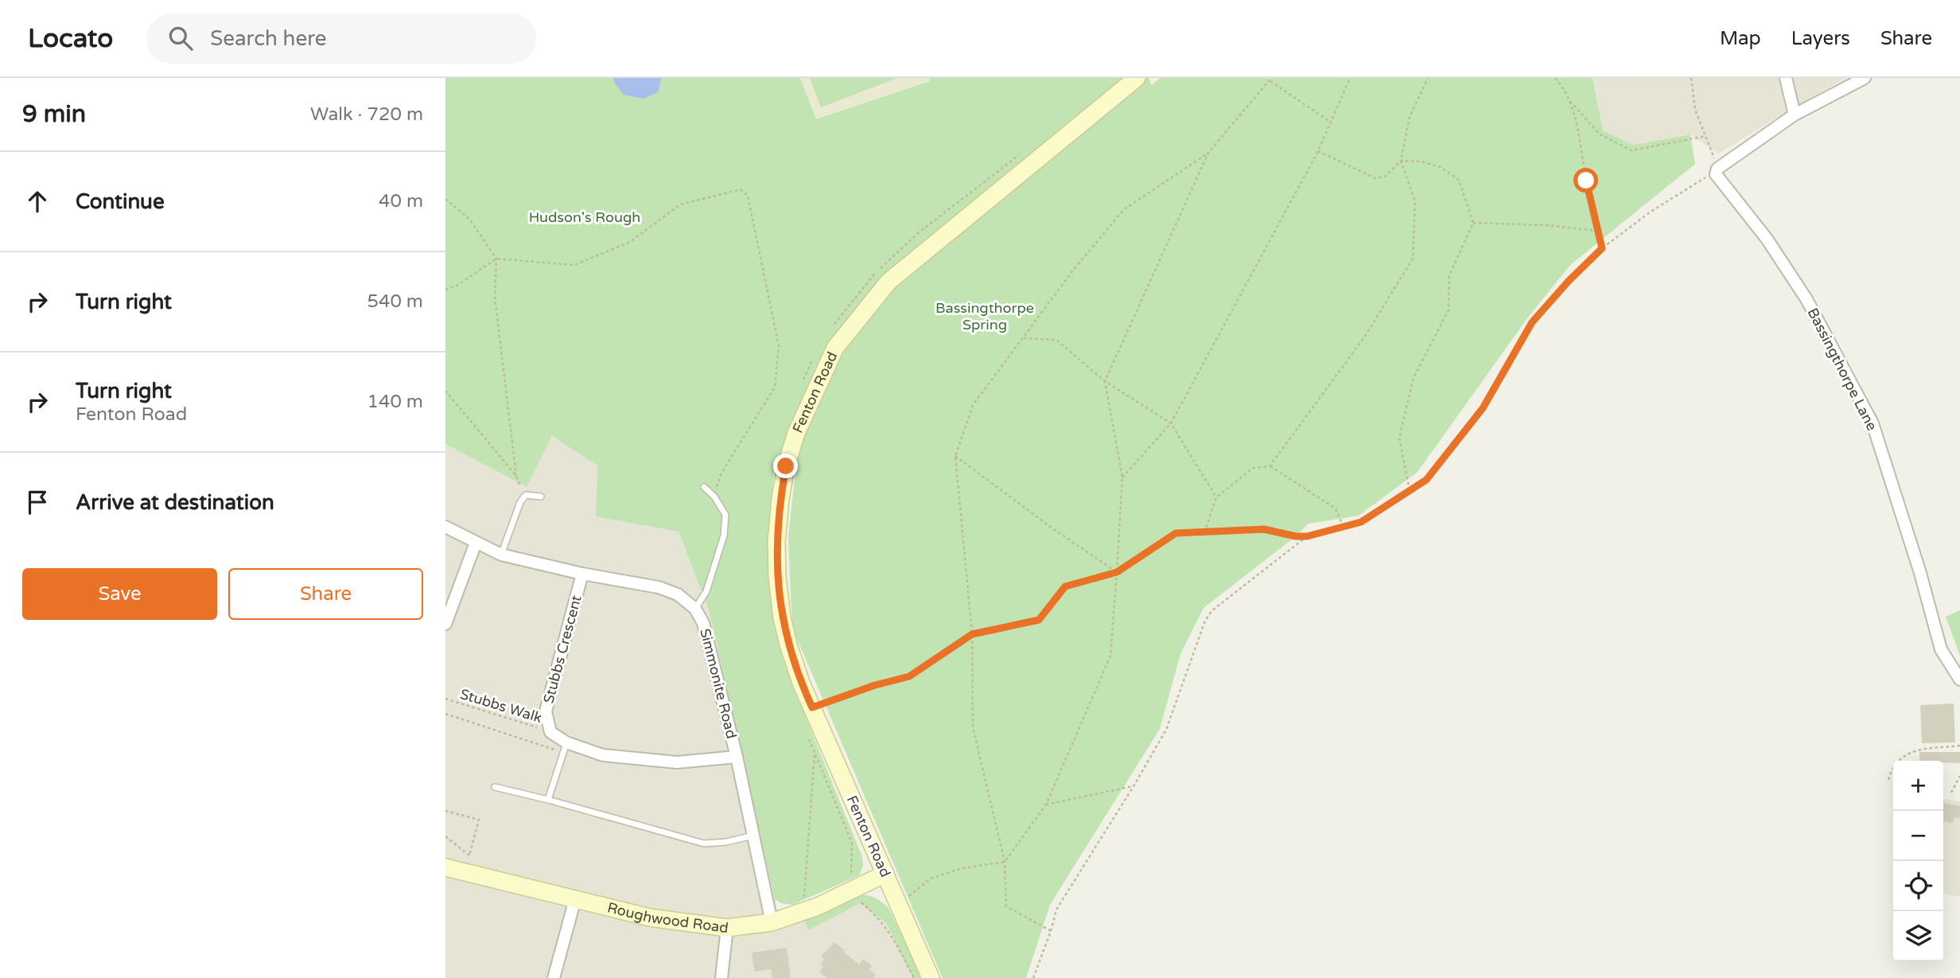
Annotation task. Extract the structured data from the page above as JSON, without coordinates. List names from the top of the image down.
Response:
{
  "streets": {
    "street": [
      "Bassingthorpe Lane",
      "Fenton Road",
      "Stubbs Crescent",
      "Simmonite Road",
      "Roughwood Road"
    ],
    "path": ["Stubbs Walk"]
  },
  "crossings": [
    ["Fenton Road", "Roughwood Road"],
    ["Stubbs Crescent", "Stubbs Walk"],
    ["Simmonite Road", "Roughwood Road"]
  ],
  "parks": ["Hudson's Rough", "Bassingthorpe Spring"],
  "page": {
    "header": "Locato",
    "search": "Search here",
    "nav": ["Map", "Layers", "Share"],
    "heading": ["9 min", "Walk · 720 m"],
    "list": [
      ["Continue", "40 m"],
      ["Turn right", "540 m"],
      ["Turn right", "Fenton Road", "140 m"],
      "Arrive at destination"
    ],
    "buttons": ["Save", "Share"],
    "map_buttons": ["+", "−"]
  }
}
